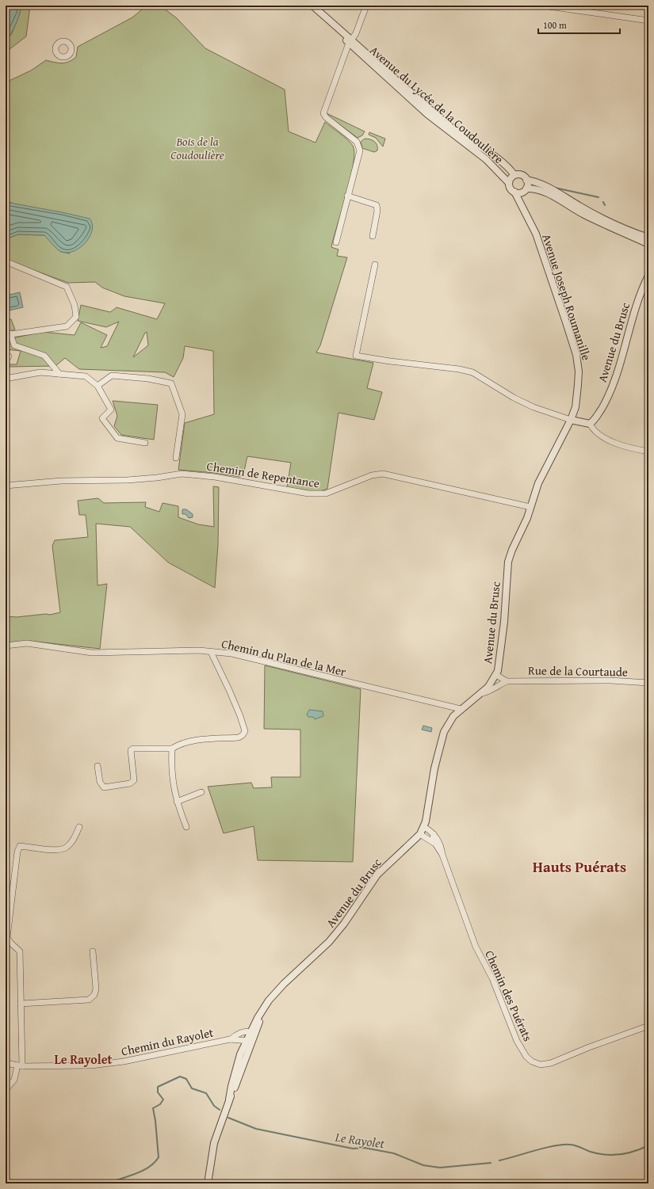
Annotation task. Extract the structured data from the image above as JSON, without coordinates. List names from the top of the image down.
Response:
{
  "streets": {
    "street": [
      "Avenue du Lycée de la Coudoulière",
      "Avenue Joseph Roumanille",
      "Avenue du Brusc",
      "Chemin de Repentance",
      "Chemin du Plan de la Mer",
      "Rue de la Courtaude",
      "Chemin des Puérats",
      "Chemin du Rayolet"
    ]
  },
  "crossings": [
    ["Avenue du Lycée de la Coudoulière", "Avenue Joseph Roumanille"],
    ["Avenue Joseph Roumanille", "Avenue du Brusc"],
    ["Avenue du Brusc", "Chemin de Repentance"],
    ["Avenue du Brusc", "Chemin du Plan de la Mer"],
    ["Avenue du Brusc", "Rue de la Courtaude"],
    ["Avenue du Brusc", "Chemin des Puérats"],
    ["Avenue du Brusc", "Chemin du Rayolet"]
  ],
  "districts": ["Hauts Puérats", "Le Rayolet"],
  "water": ["Le Rayolet"],
  "parks": ["Bois de la Coudoulière"],
  "scale_bar": "100 m"
}
